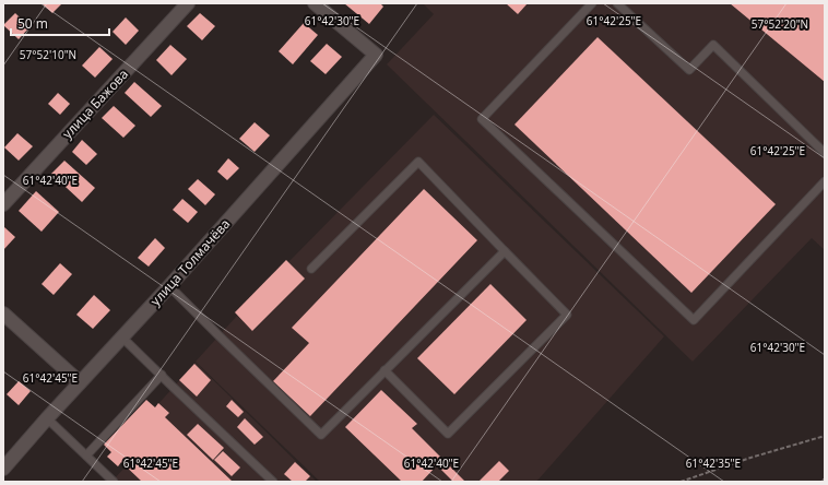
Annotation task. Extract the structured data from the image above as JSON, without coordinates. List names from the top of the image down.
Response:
{
  "streets": {
    "street": ["улица Бажова", "улица Толмачёва"]
  },
  "scale_bar": "50 m",
  "coordinates": [
    "61°42'30\"E",
    "61°42'25\"E",
    "57°52'20\"N",
    "57°52'10\"N",
    "61°42'40\"E",
    "61°42'45\"E",
    "61°42'35\"E"
  ]
}
